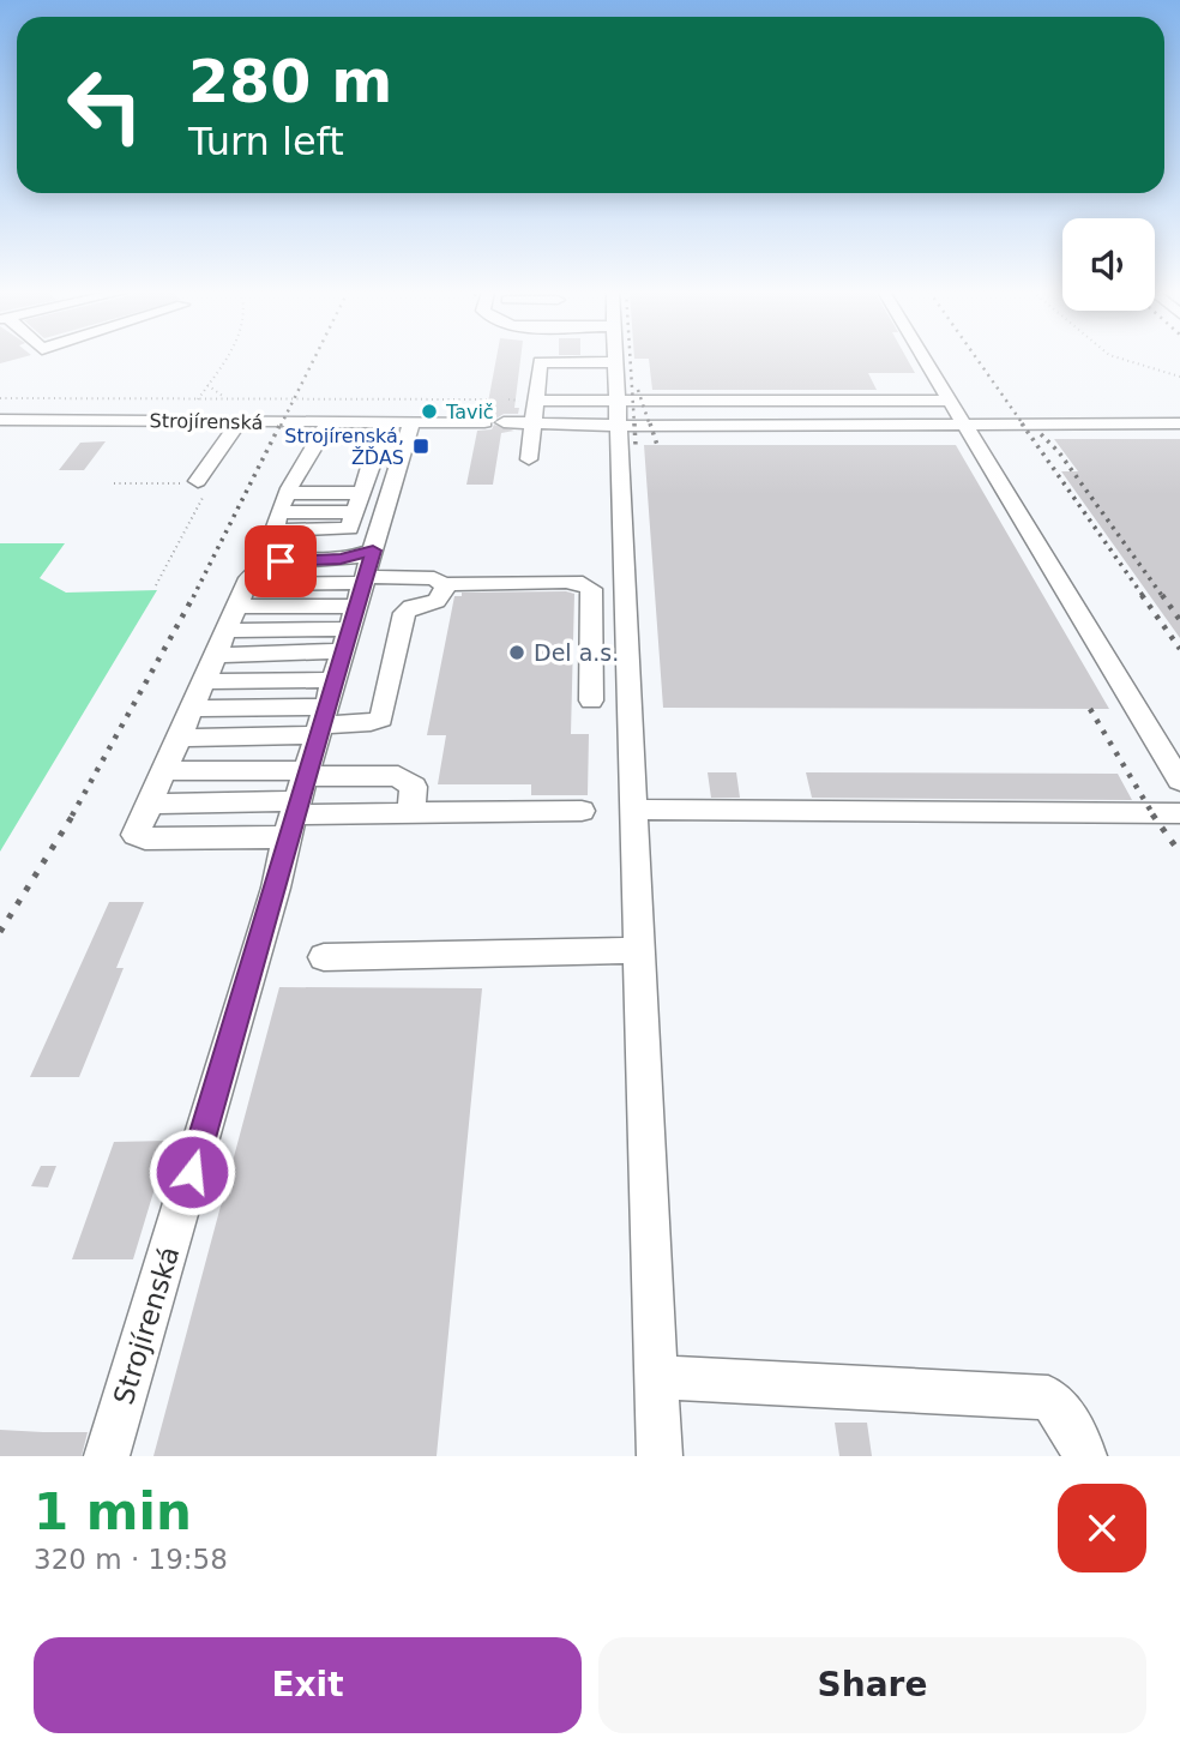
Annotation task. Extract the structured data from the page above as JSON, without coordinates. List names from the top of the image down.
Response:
{
  "streets": {
    "street": ["Strojírenská"]
  },
  "places": {
    "other": ["Tavič", "Del a.s."],
    "transit": ["Strojírenská, ŽĎAS"]
  },
  "page": {
    "turn": ["280 m", "Turn left"],
    "heading": ["1 min", "320 m · 19:58"],
    "buttons": ["Exit", "Share"]
  }
}
